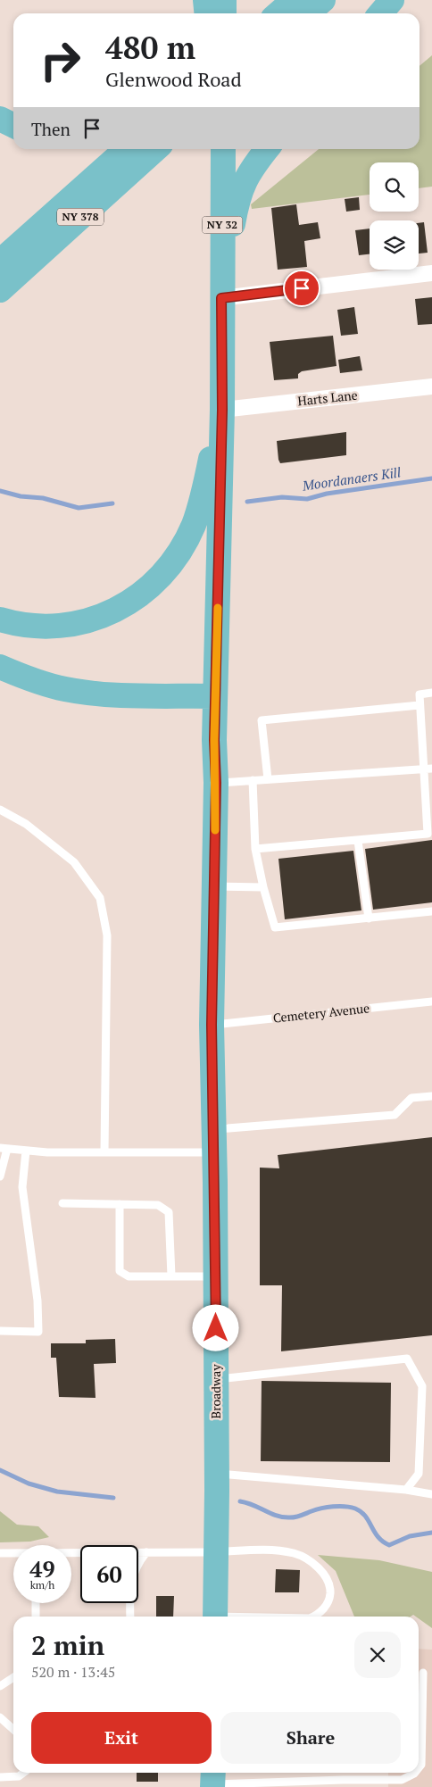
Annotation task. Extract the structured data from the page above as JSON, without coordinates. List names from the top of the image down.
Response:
{
  "streets": {
    "main road": ["NY 378", "NY 32", "Broadway"],
    "street": ["Harts Lane"],
    "lane": ["Cemetery Avenue"]
  },
  "crossings": [
    ["Harts Lane", "Broadway"],
    ["Cemetery Avenue", "Broadway"]
  ],
  "water": ["Moordanaers Kill"],
  "page": {
    "turn": ["480 m", "Glenwood Road"],
    "then": "Then",
    "speed": "49 km/h",
    "limit": "60",
    "heading": ["2 min", "520 m · 13:45"],
    "buttons": ["Exit", "Share"]
  }
}
